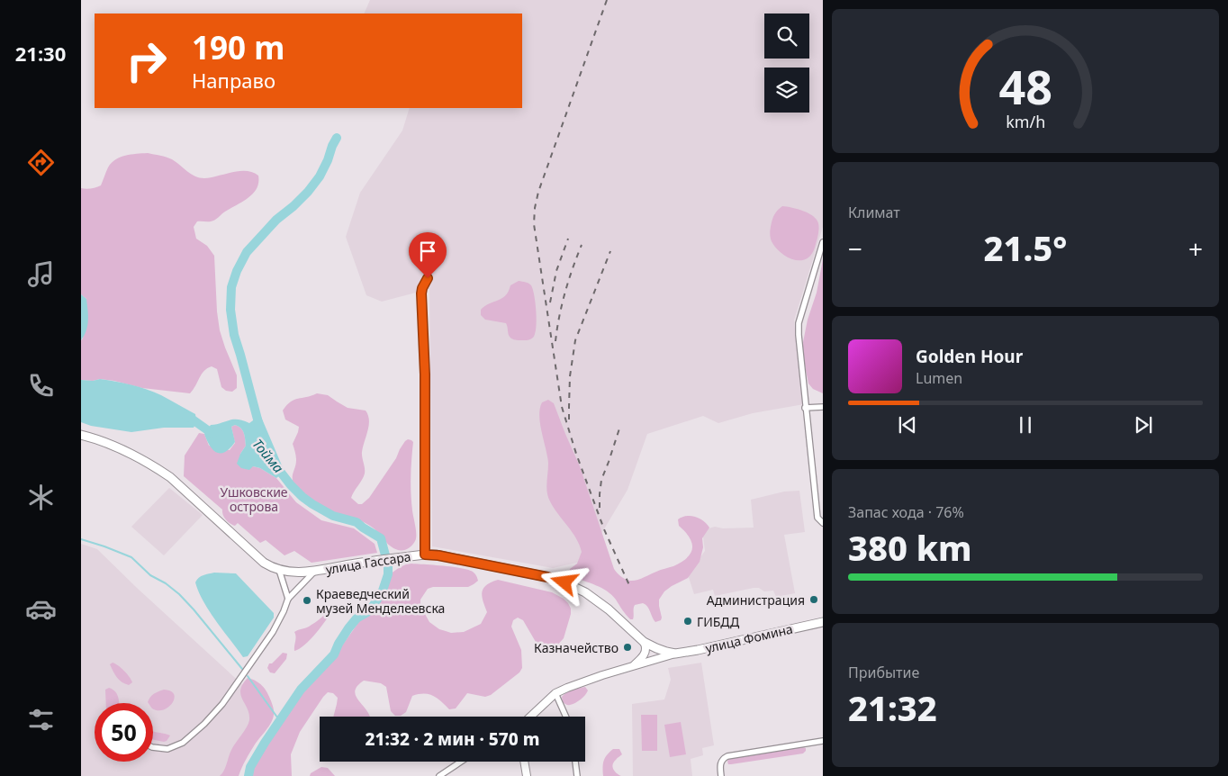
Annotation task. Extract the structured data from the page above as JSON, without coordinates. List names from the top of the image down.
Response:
{
  "streets": {
    "main road": ["улица Гассара", "улица Фомина"]
  },
  "crossings": [
    ["улица Гассара", "улица Фомина"]
  ],
  "water": ["Тойма"],
  "parks": ["Ушковские острова"],
  "places": [
    "Администрация",
    "Краеведческий музей Менделеевска",
    "ГИБДД",
    "Казначейство"
  ],
  "page": {
    "tabs": "21:30",
    "turn": ["190 m", "Направо"],
    "tile": [
      "Климат",
      ["Запас хода · 76%", "380 km"],
      ["Прибытие", "21:32"]
    ],
    "heat": ["−", "21.5°", "+"],
    "song": ["Golden Hour", "Lumen"],
    "limit": "50",
    "trip": "21:32 · 2 мин · 570 m",
    "gauge": ["48", "km/h"]
  }
}
